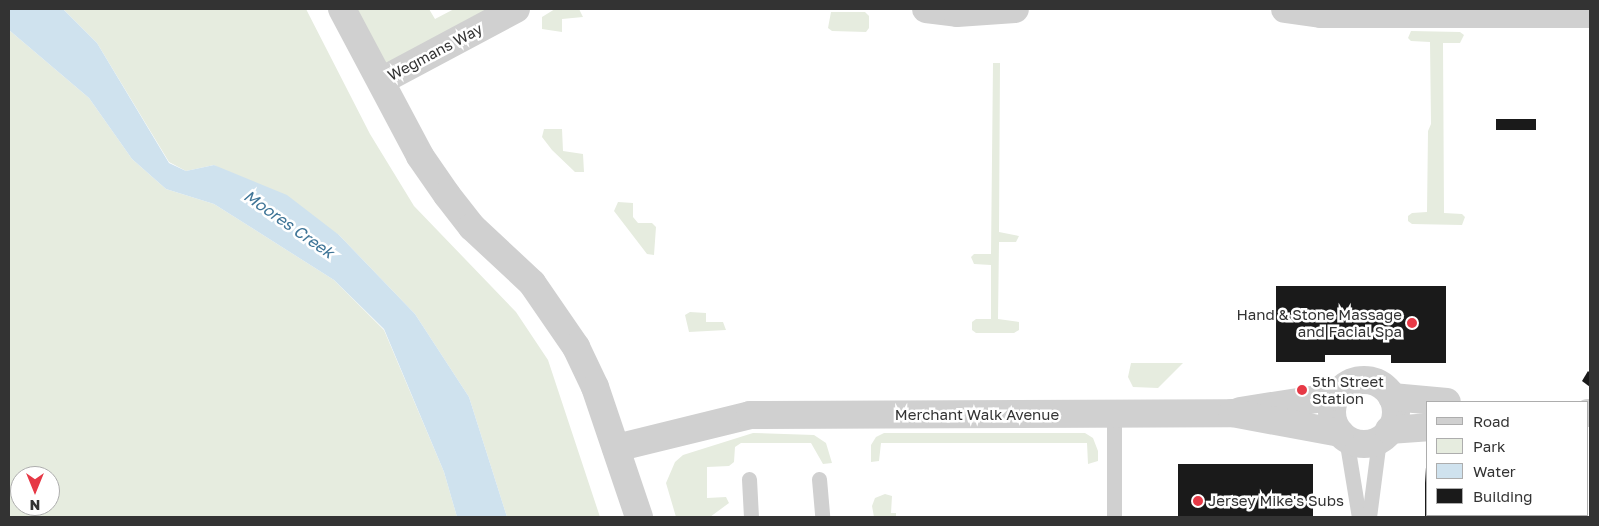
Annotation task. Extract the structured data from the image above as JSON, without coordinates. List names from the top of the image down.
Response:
{
  "streets": {
    "street": ["Wegmans Way", "Merchant Walk Avenue"]
  },
  "water": ["Moores Creek"],
  "places": ["Hand & Stone Massage and Facial Spa", "5th Street Station", "Jersey Mike's Subs"],
  "legend": [
    "Road",
    "Park",
    "Water",
    "Building"
  ],
  "north": "bottom"
}
